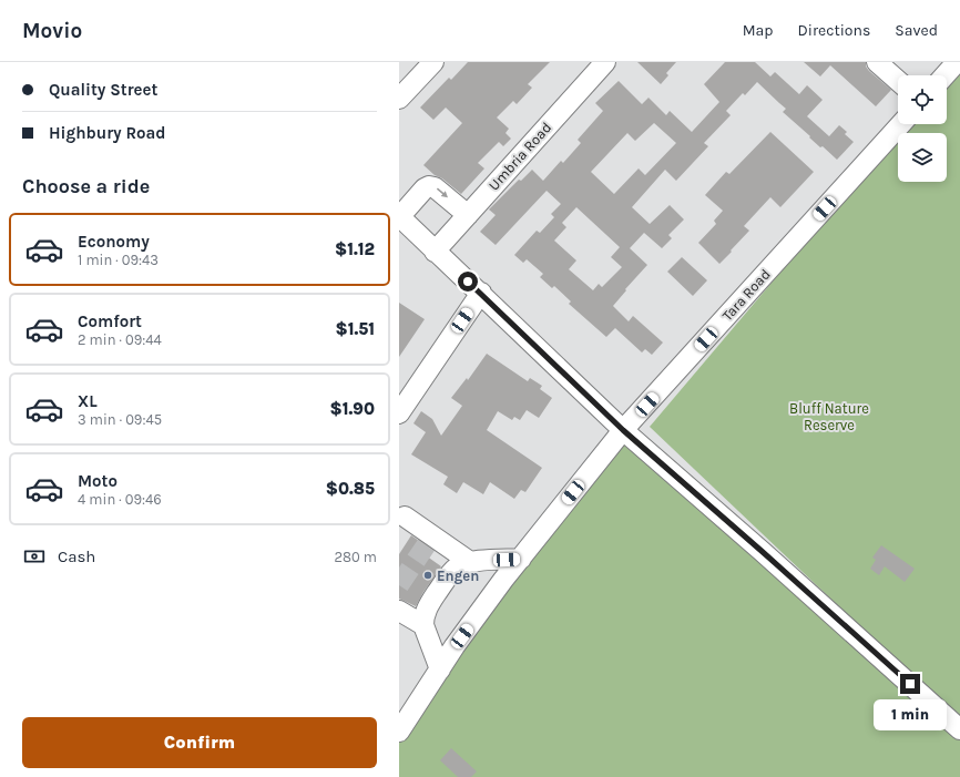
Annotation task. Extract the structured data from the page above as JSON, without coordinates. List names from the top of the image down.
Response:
{
  "streets": {
    "street": ["Umbria Road", "Tara Road"]
  },
  "parks": ["Bluff Nature Reserve"],
  "places": ["Engen"],
  "page": {
    "header": "Movio",
    "nav": ["Map", "Directions", "Saved"],
    "banner": ["Quality Street", "Highbury Road"],
    "heading": "Choose a ride",
    "list": [
      {
        "name": "Economy",
        "note": "1 min · 09:43",
        "value": "$1.12"
      },
      {
        "name": "Comfort",
        "note": "2 min · 09:44",
        "value": "$1.51"
      },
      {
        "name": "XL",
        "note": "3 min · 09:45",
        "value": "$1.90"
      },
      {
        "name": "Moto",
        "note": "4 min · 09:46",
        "value": "$0.85"
      }
    ],
    "pay": ["Cash", "280 m"],
    "bubble": "1 min",
    "buttons": "Confirm"
  }
}
